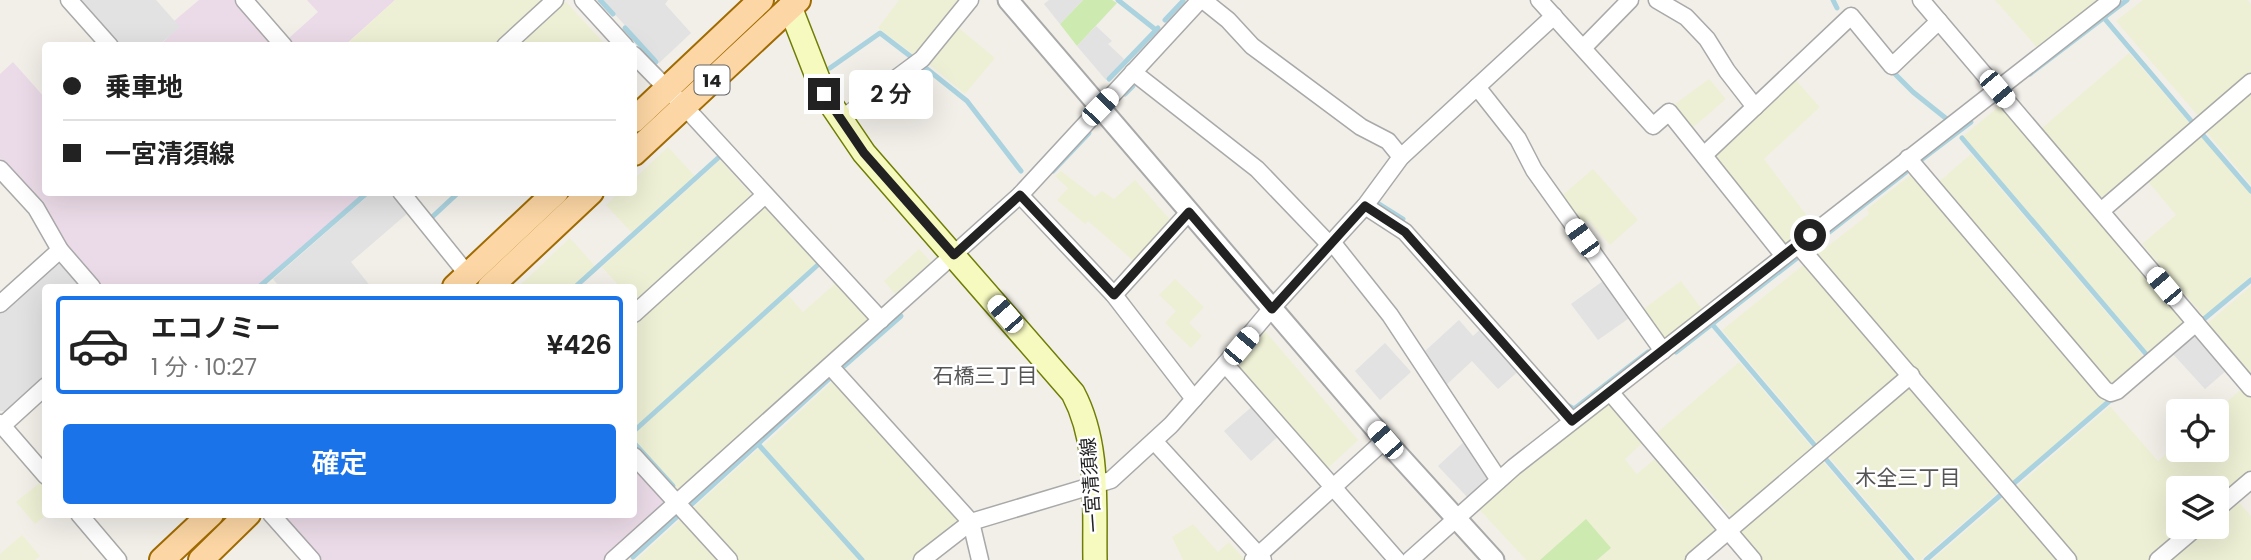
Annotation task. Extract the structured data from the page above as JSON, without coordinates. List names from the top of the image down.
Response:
{
  "streets": {
    "main road": ["14", "一宮清須線"]
  },
  "crossings": [
    ["14", "一宮清須線"]
  ],
  "districts": ["石橋三丁目", "木全三丁目"],
  "page": {
    "banner": ["乗車地", "一宮清須線"],
    "bubble": "2 分",
    "list": [
      {
        "name": "エコノミー",
        "note": "1 分 · 10:27",
        "value": "¥426"
      }
    ],
    "buttons": "確定"
  }
}
